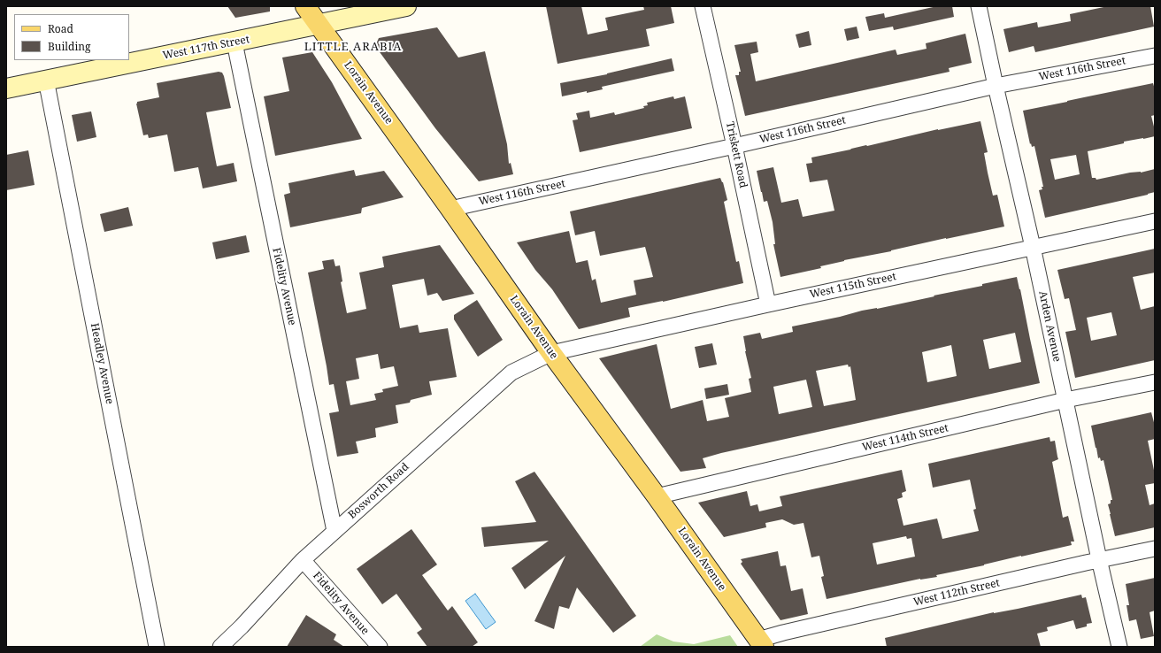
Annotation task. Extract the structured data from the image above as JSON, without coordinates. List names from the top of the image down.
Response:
{
  "streets": {
    "main road": ["West 117th Street", "Lorain Avenue"],
    "street": [
      "West 116th Street",
      "Triskett Road",
      "West 115th Street",
      "Fidelity Avenue",
      "Arden Avenue",
      "Headley Avenue",
      "West 114th Street",
      "Bosworth Road",
      "West 112th Street"
    ]
  },
  "crossings": [
    ["West 117th Street", "Lorain Avenue"],
    ["West 117th Street", "Fidelity Avenue"],
    ["West 117th Street", "Headley Avenue"],
    ["West 116th Street", "Lorain Avenue"],
    ["West 116th Street", "Triskett Road"],
    ["West 116th Street", "Arden Avenue"],
    ["Lorain Avenue", "West 115th Street"],
    ["Lorain Avenue", "West 114th Street"],
    ["Lorain Avenue", "Bosworth Road"],
    ["Lorain Avenue", "West 112th Street"],
    ["Triskett Road", "West 115th Street"],
    ["West 115th Street", "Arden Avenue"],
    ["West 115th Street", "Bosworth Road"],
    ["Fidelity Avenue", "Bosworth Road"],
    ["Arden Avenue", "West 114th Street"],
    ["Arden Avenue", "West 112th Street"]
  ],
  "districts": ["LITTLE ARABIA"],
  "legend": ["Road", "Building"]
}
